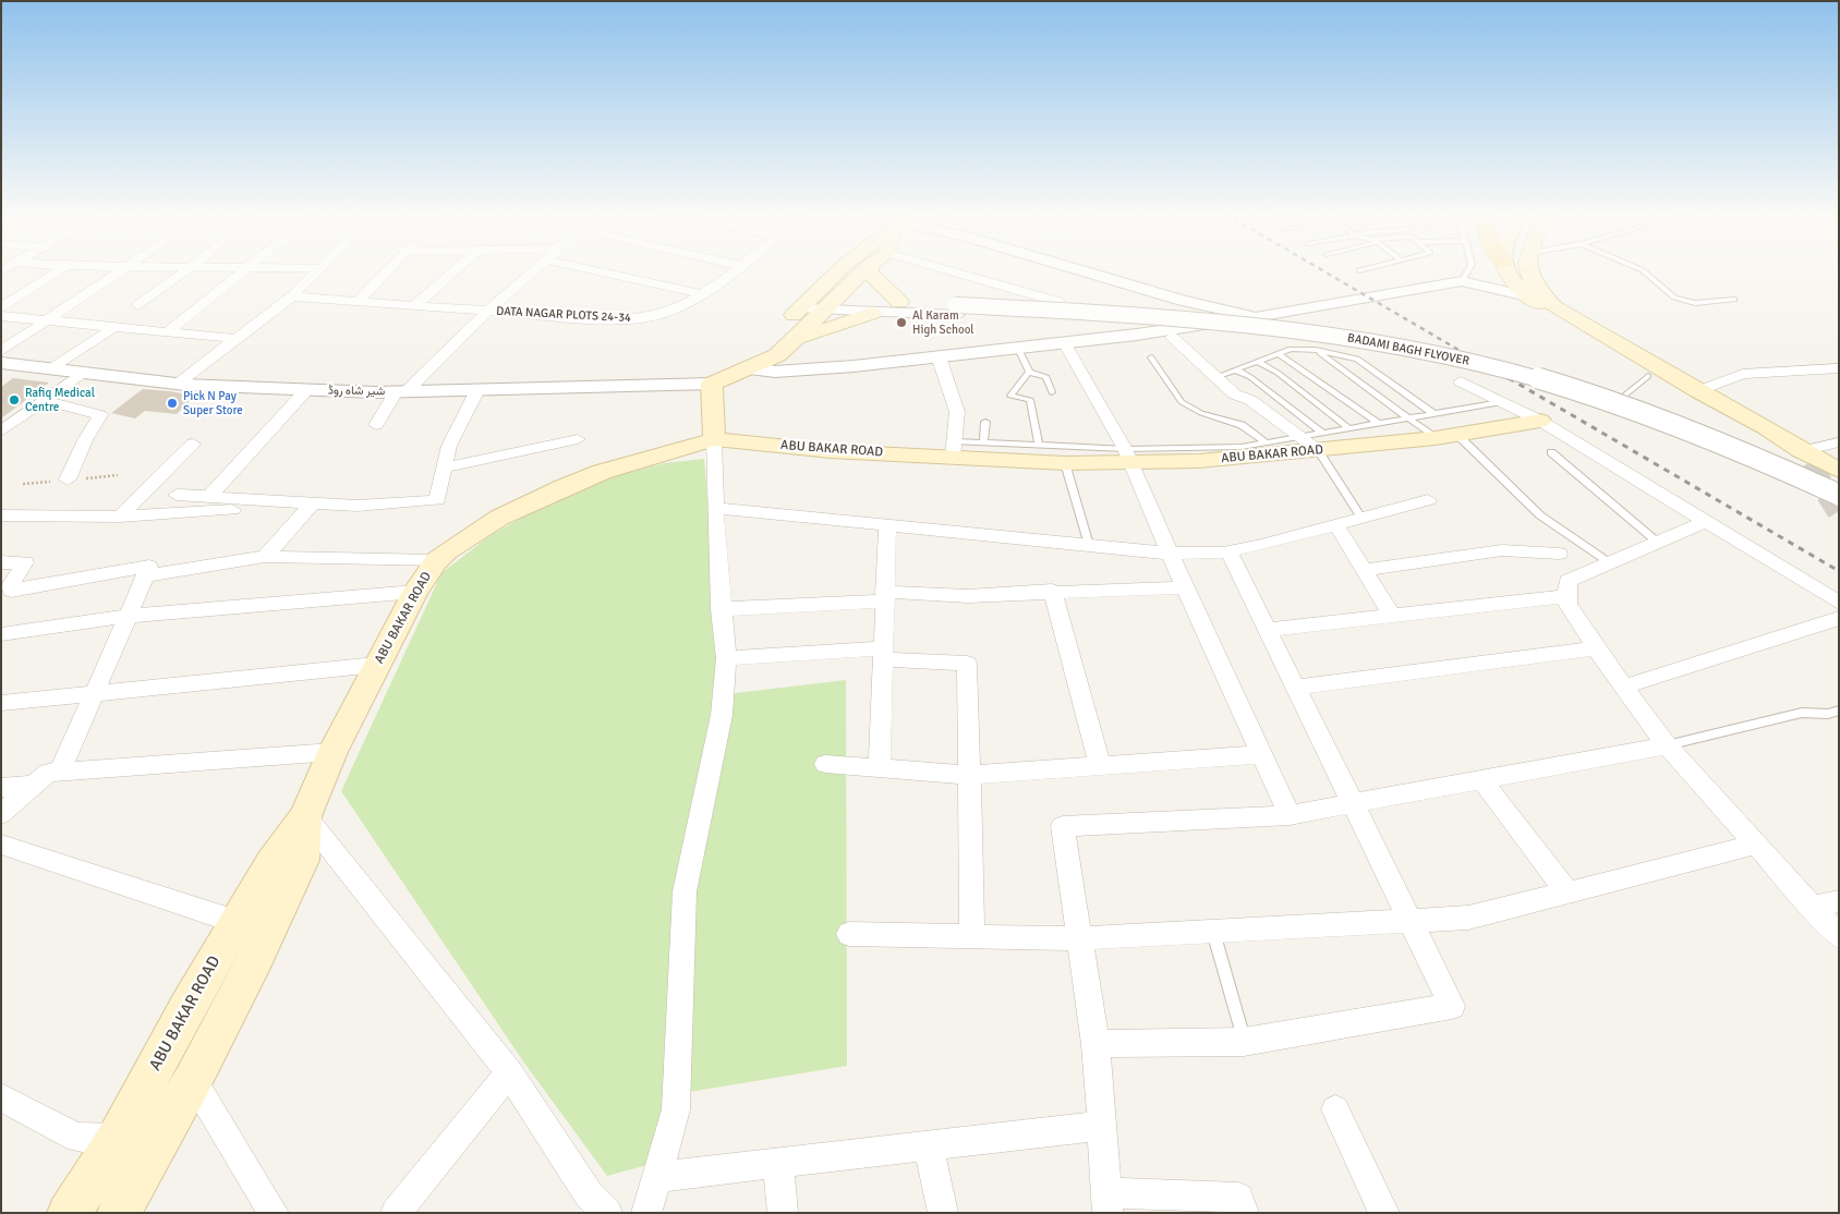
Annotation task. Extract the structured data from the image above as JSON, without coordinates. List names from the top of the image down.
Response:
{
  "streets": {
    "main road": ["ABU BAKAR ROAD"],
    "street": ["DATA NAGAR PLOTS 24-34", "BADAMI BAGH FLYOVER", "شیر شاہ روڈ"]
  },
  "places": ["Al Karam High School", "Rafiq Medical Centre", "Pick N Pay Super Store"]
}
